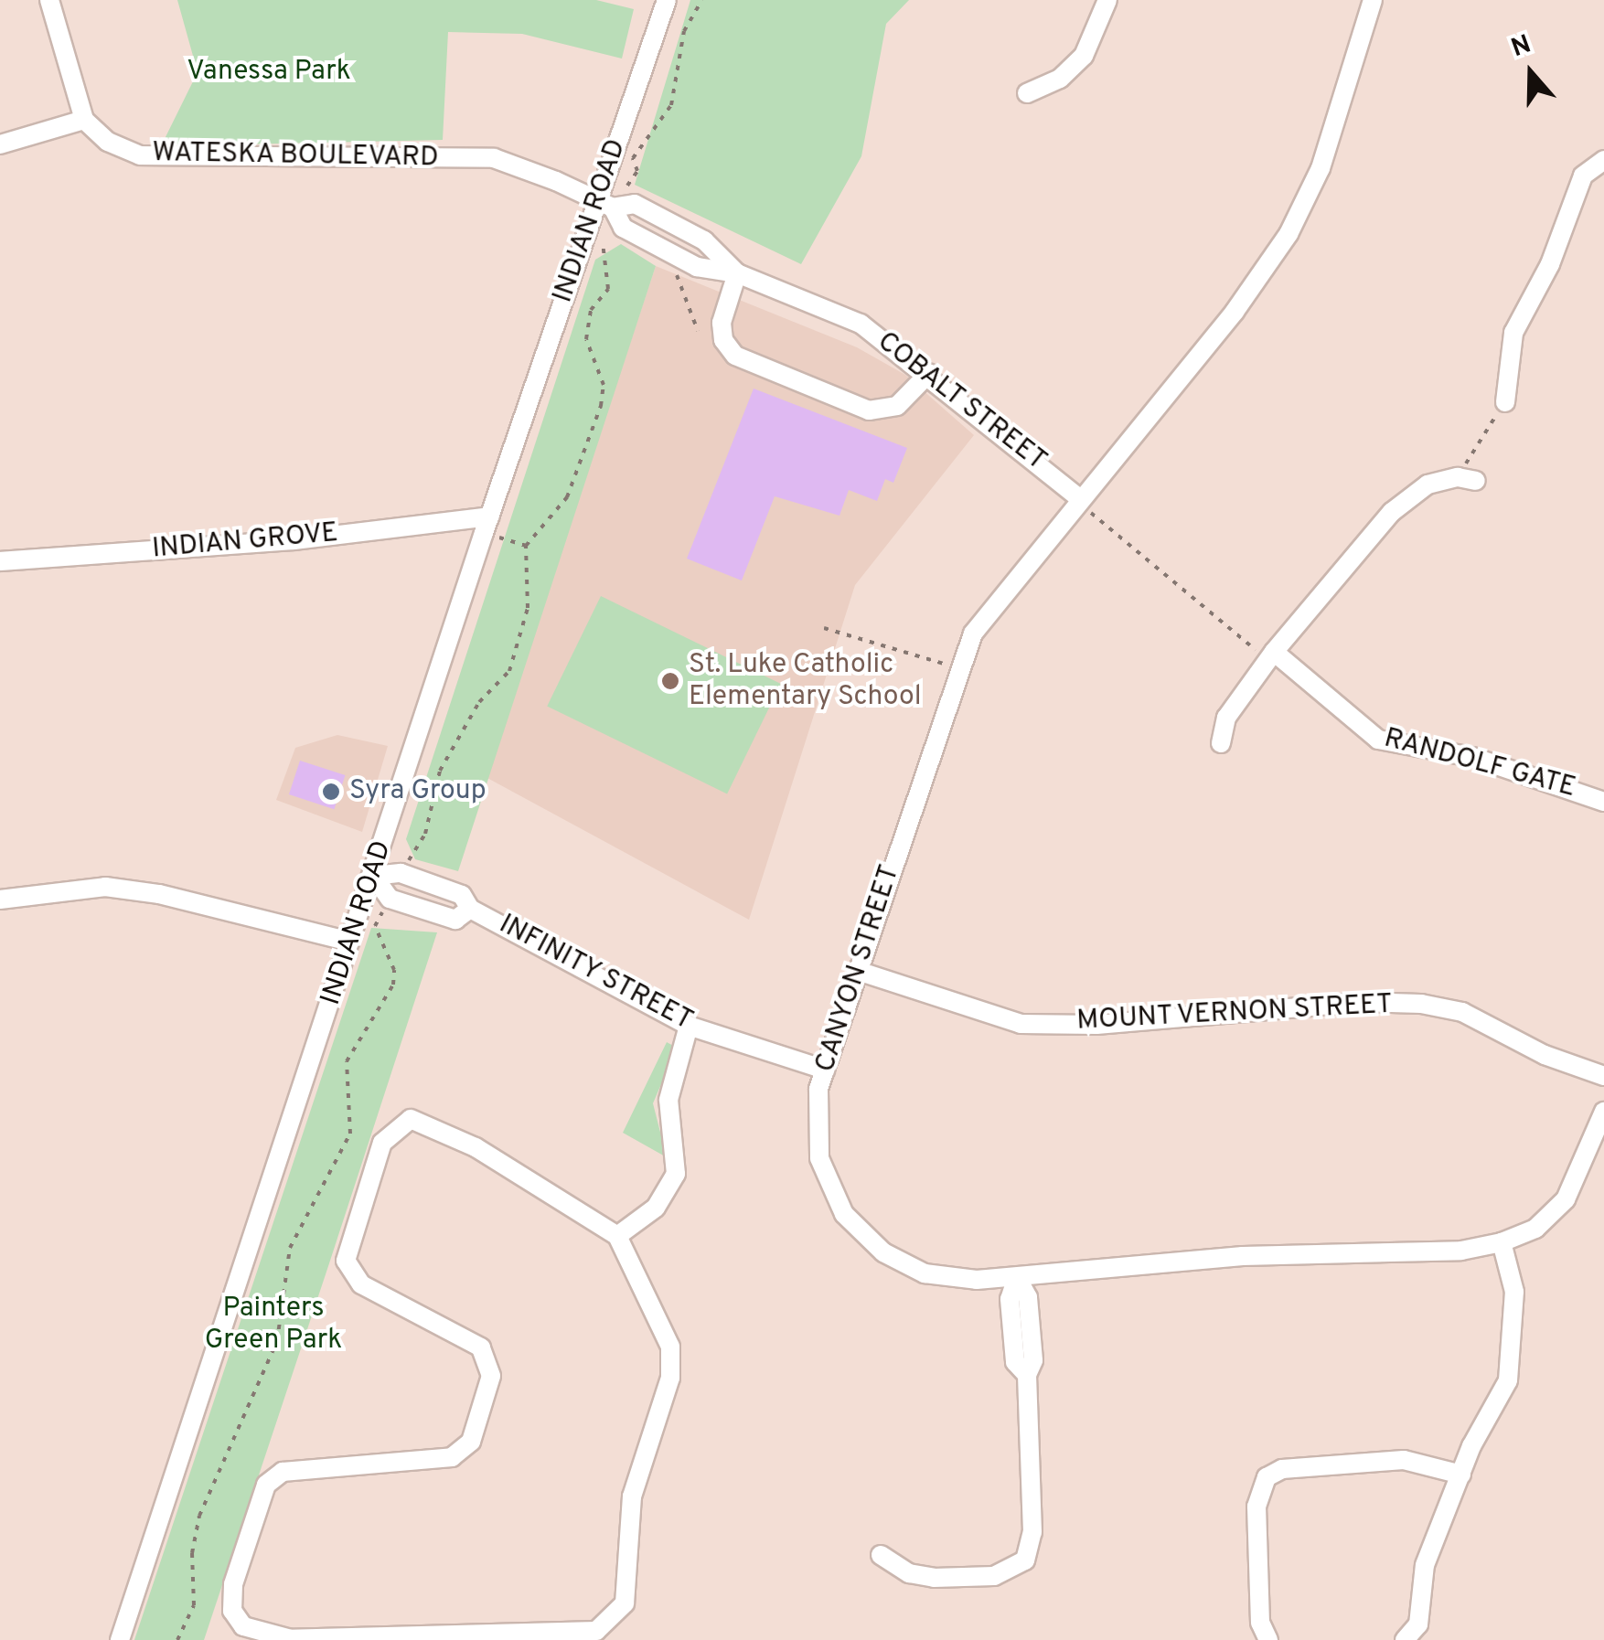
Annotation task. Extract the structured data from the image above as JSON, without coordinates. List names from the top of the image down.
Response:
{
  "streets": {
    "street": [
      "WATESKA BOULEVARD",
      "INDIAN ROAD",
      "COBALT STREET",
      "INDIAN GROVE",
      "RANDOLF GATE",
      "CANYON STREET",
      "INFINITY STREET",
      "MOUNT VERNON STREET"
    ]
  },
  "crossings": [
    ["WATESKA BOULEVARD", "INDIAN ROAD"],
    ["WATESKA BOULEVARD", "COBALT STREET"],
    ["INDIAN ROAD", "COBALT STREET"],
    ["INDIAN ROAD", "INDIAN GROVE"],
    ["INDIAN ROAD", "INFINITY STREET"],
    ["COBALT STREET", "CANYON STREET"],
    ["CANYON STREET", "INFINITY STREET"],
    ["CANYON STREET", "MOUNT VERNON STREET"]
  ],
  "parks": ["Vanessa Park", "Painters Green Park"],
  "places": ["St. Luke Catholic Elementary School", "Syra Group"],
  "north": "top"
}
